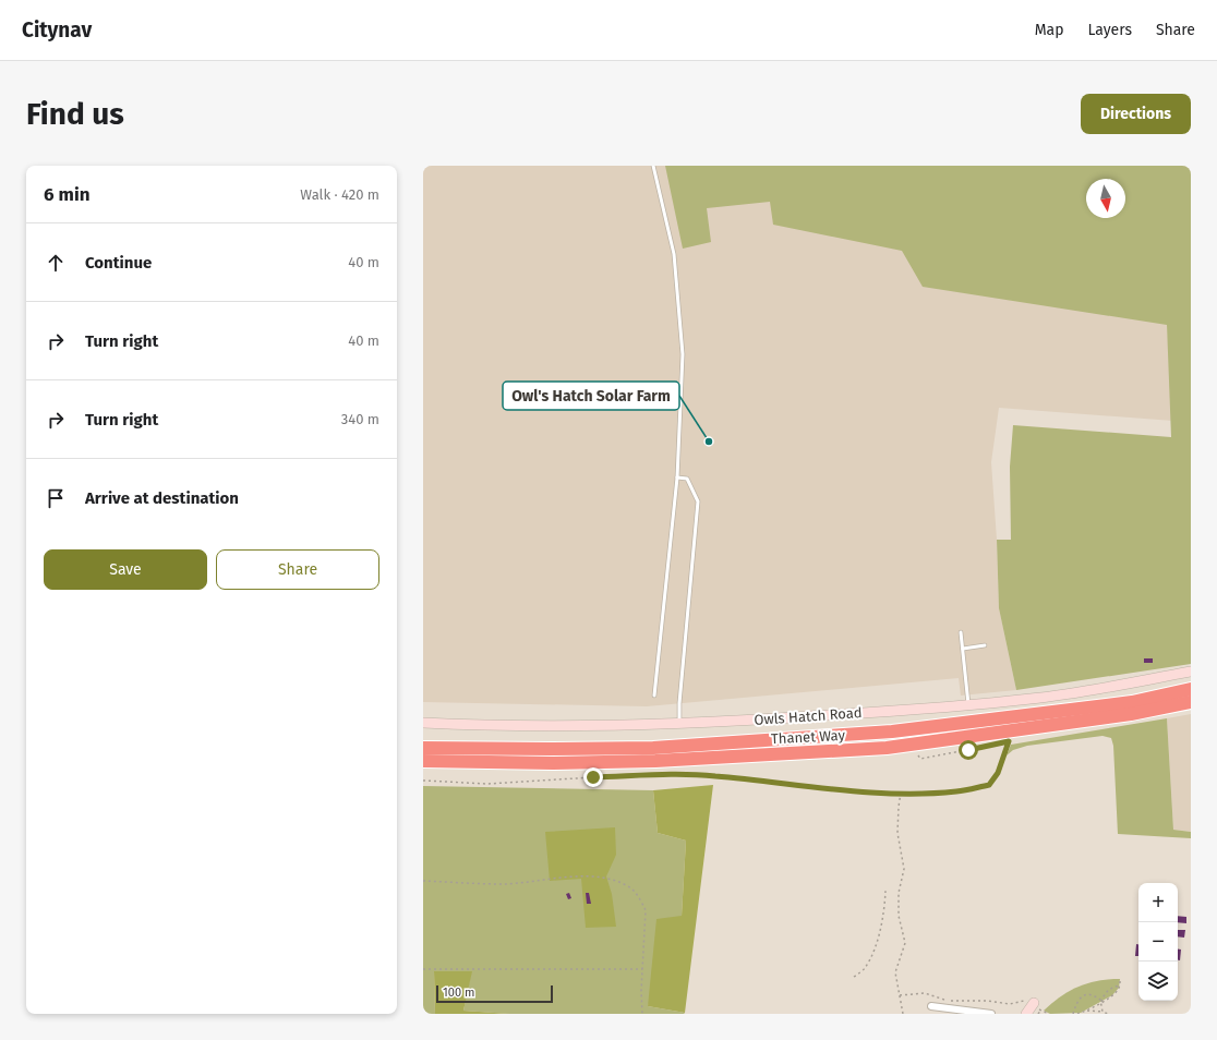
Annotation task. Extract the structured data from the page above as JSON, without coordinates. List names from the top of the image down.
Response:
{
  "streets": {
    "highway": ["Thanet Way"],
    "street": ["Owls Hatch Road"]
  },
  "places": ["Owl's Hatch Solar Farm"],
  "scale_bar": "100 m",
  "north": "bottom",
  "page": {
    "header": "Citynav",
    "nav": ["Map", "Layers", "Share"],
    "buttons": [
      "Directions",
      ["Save", "Share"]
    ],
    "title": "Find us",
    "heading": ["6 min", "Walk · 420 m"],
    "list": [
      ["Continue", "40 m"],
      ["Turn right", "40 m"],
      ["Turn right", "340 m"],
      "Arrive at destination"
    ],
    "map_buttons": ["+", "−"],
    "scale": "100 m"
  }
}
